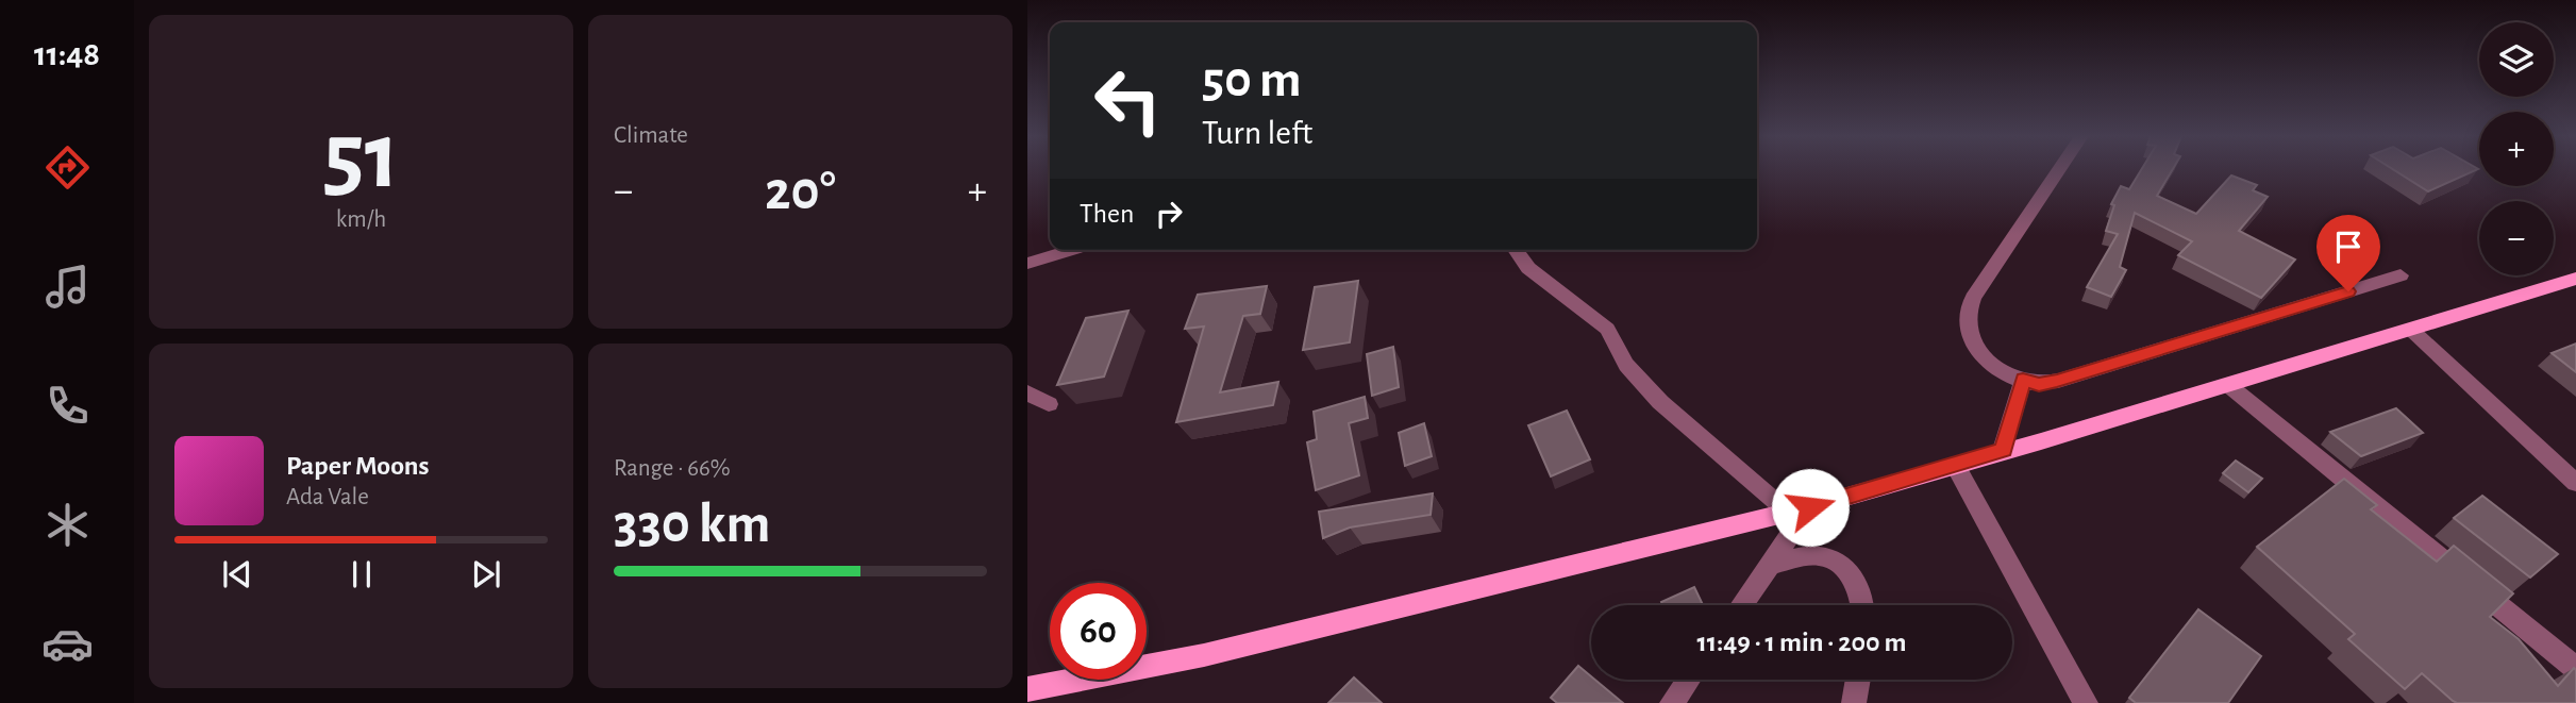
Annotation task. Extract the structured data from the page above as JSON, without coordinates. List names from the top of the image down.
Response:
{
  "page": {
    "tabs": "11:48",
    "tile": [
      ["51", "km/h"],
      "Climate",
      ["Range · 66%", "330 km"]
    ],
    "map_buttons": ["+", "−"],
    "turn": ["50 m", "Turn left"],
    "heat": ["−", "20°", "+"],
    "then": "Then",
    "song": ["Paper Moons", "Ada Vale"],
    "limit": "60",
    "trip": "11:49 · 1 min · 200 m"
  }
}
